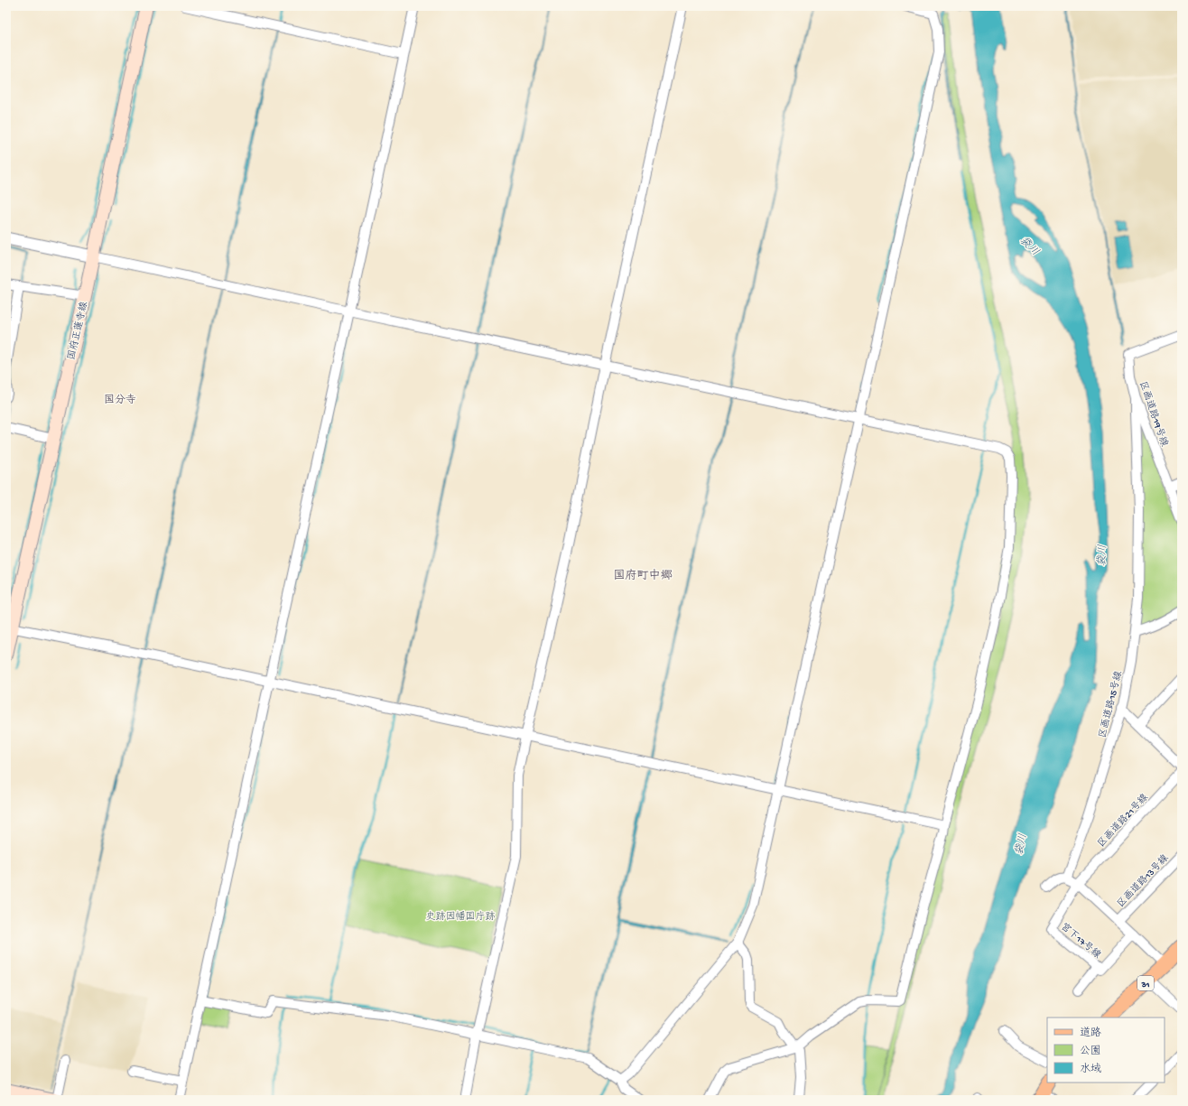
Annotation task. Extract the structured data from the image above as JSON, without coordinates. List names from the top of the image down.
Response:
{
  "streets": {
    "main road": ["国府正蓮寺線", "31"],
    "street": [
      "区画道路19号線",
      "区画道路15号線",
      "区画道路21号線",
      "区画道路13号線",
      "宮下17号線"
    ]
  },
  "crossings": [
    ["区画道路19号線", "区画道路15号線"],
    ["区画道路21号線", "宮下17号線"]
  ],
  "districts": ["国分寺", "国府町中郷"],
  "water": ["袋川"],
  "parks": ["史跡因幡国庁跡"],
  "legend": ["道路", "公園", "水域"]
}
